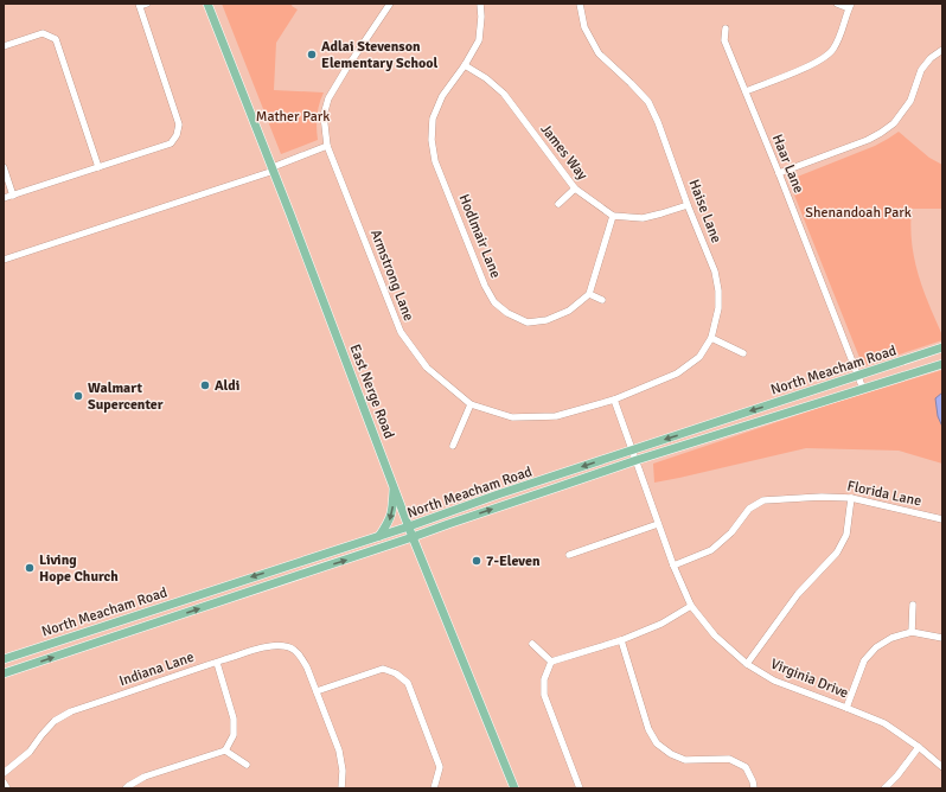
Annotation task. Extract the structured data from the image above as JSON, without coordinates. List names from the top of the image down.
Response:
{
  "streets": {
    "main road": ["North Meacham Road", "East Nerge Road"],
    "street": [
      "James Way",
      "Haar Lane",
      "Haise Lane",
      "Hodlmair Lane",
      "Armstrong Lane",
      "Florida Lane",
      "Indiana Lane",
      "Virginia Drive"
    ]
  },
  "crossings": [
    ["James Way", "Hodlmair Lane"],
    ["Haar Lane", "North Meacham Road"],
    ["Haise Lane", "Armstrong Lane"],
    ["Haise Lane", "Virginia Drive"],
    ["Armstrong Lane", "Virginia Drive"],
    ["North Meacham Road", "East Nerge Road"],
    ["North Meacham Road", "Virginia Drive"],
    ["Florida Lane", "Virginia Drive"]
  ],
  "parks": ["Mather Park", "Shenandoah Park"],
  "places": [
    "Adlai Stevenson Elementary School",
    "Aldi",
    "Walmart Supercenter",
    "7-Eleven",
    "Living Hope Church"
  ]
}
